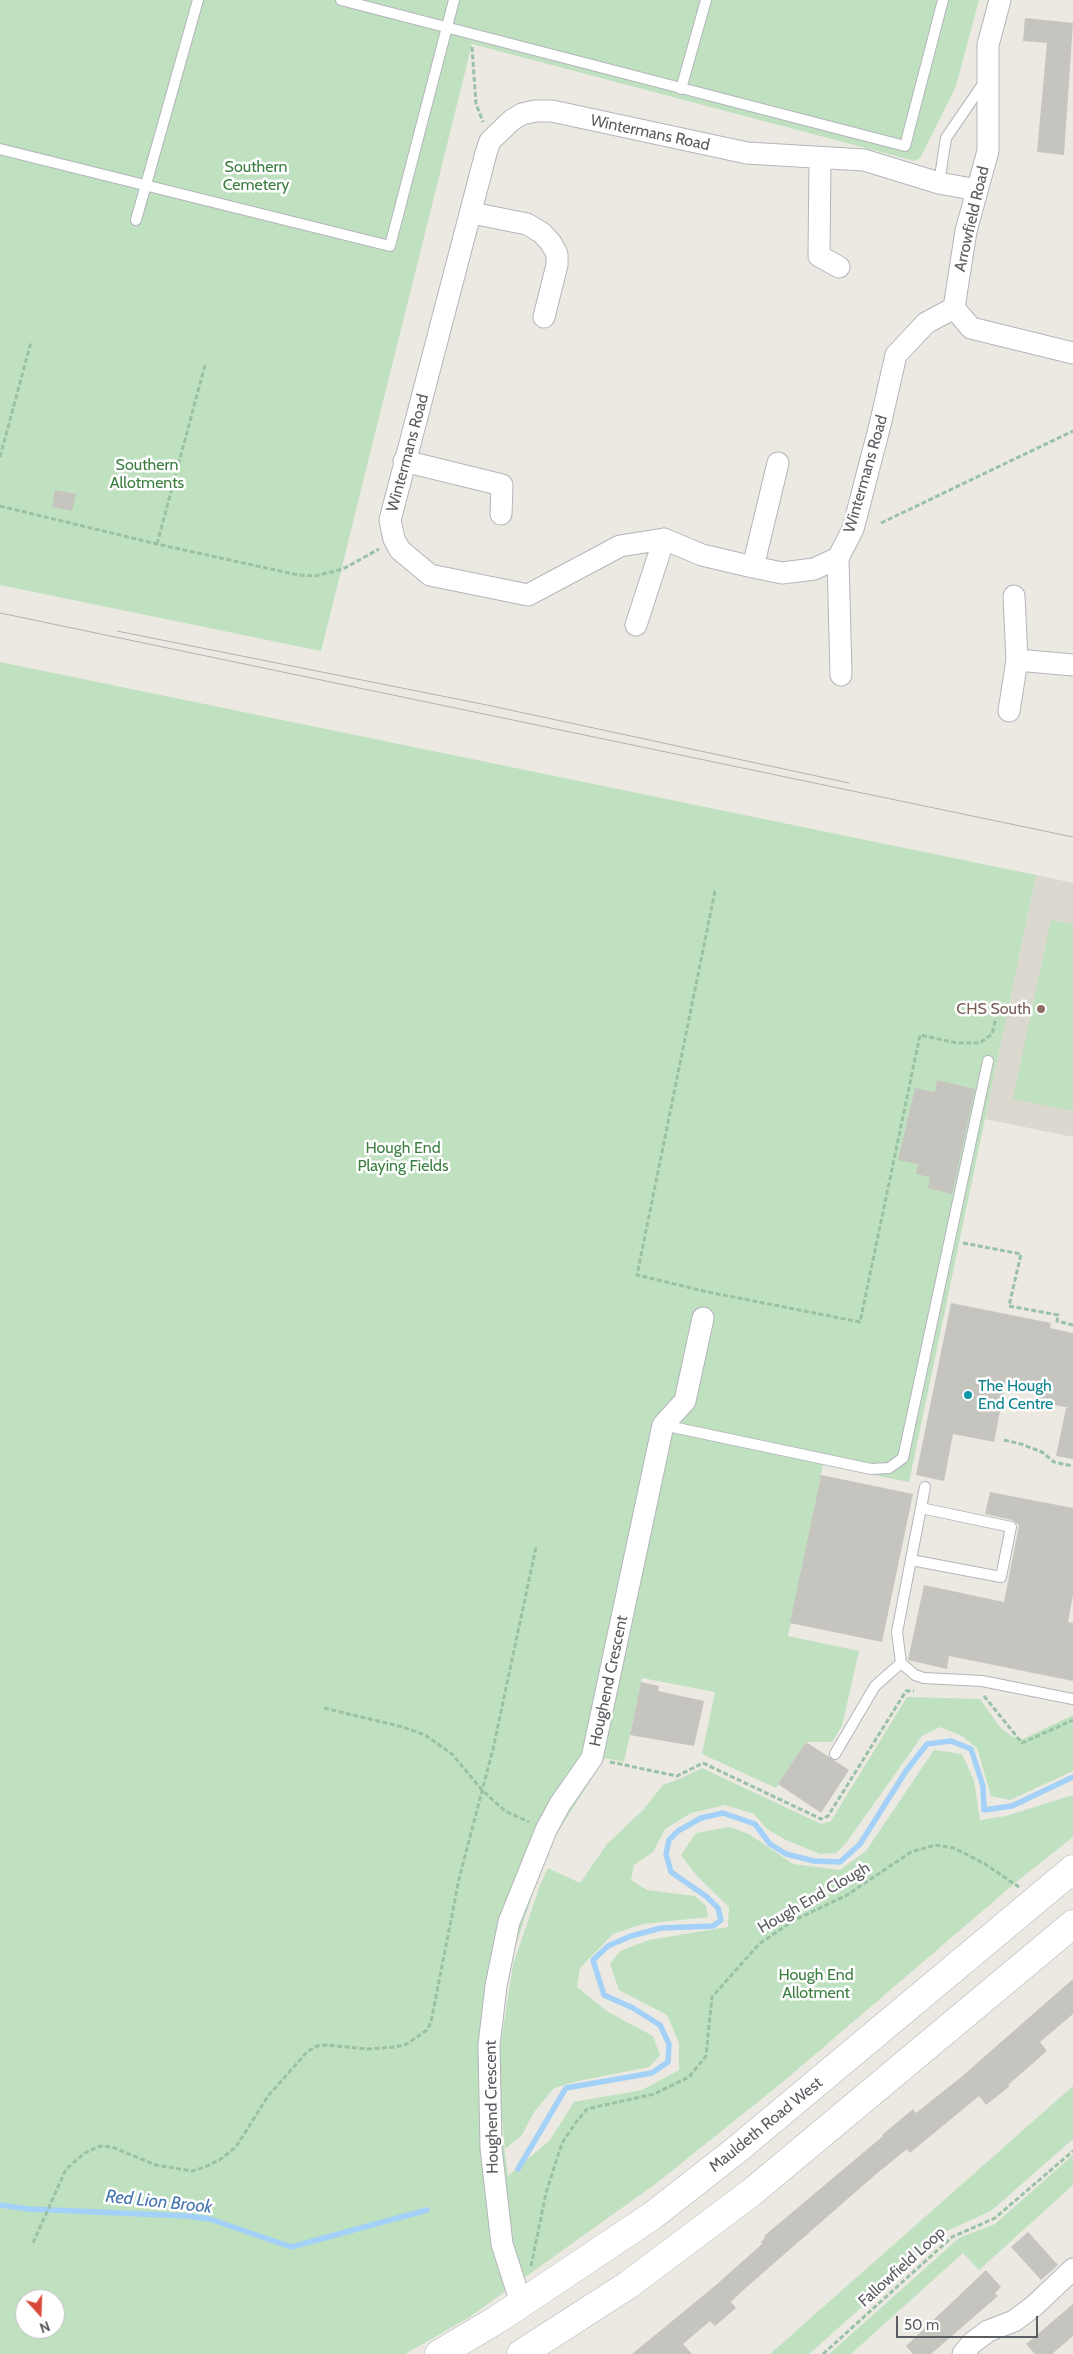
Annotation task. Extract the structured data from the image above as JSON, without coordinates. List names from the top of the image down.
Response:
{
  "streets": {
    "street": [
      "Wintermans Road",
      "Arrowfield Road",
      "Houghend Crescent",
      "Mauldeth Road West"
    ],
    "path": ["Hough End Clough", "Fallowfield Loop"]
  },
  "crossings": [
    ["Wintermans Road", "Arrowfield Road"],
    ["Houghend Crescent", "Mauldeth Road West"]
  ],
  "water": ["Red Lion Brook"],
  "parks": [
    "Southern Cemetery",
    "Southern Allotments",
    "Hough End Playing Fields",
    "Hough End Allotment"
  ],
  "places": ["CHS South", "The Hough End Centre"],
  "scale_bar": "50 m",
  "north": "bottom"
}
